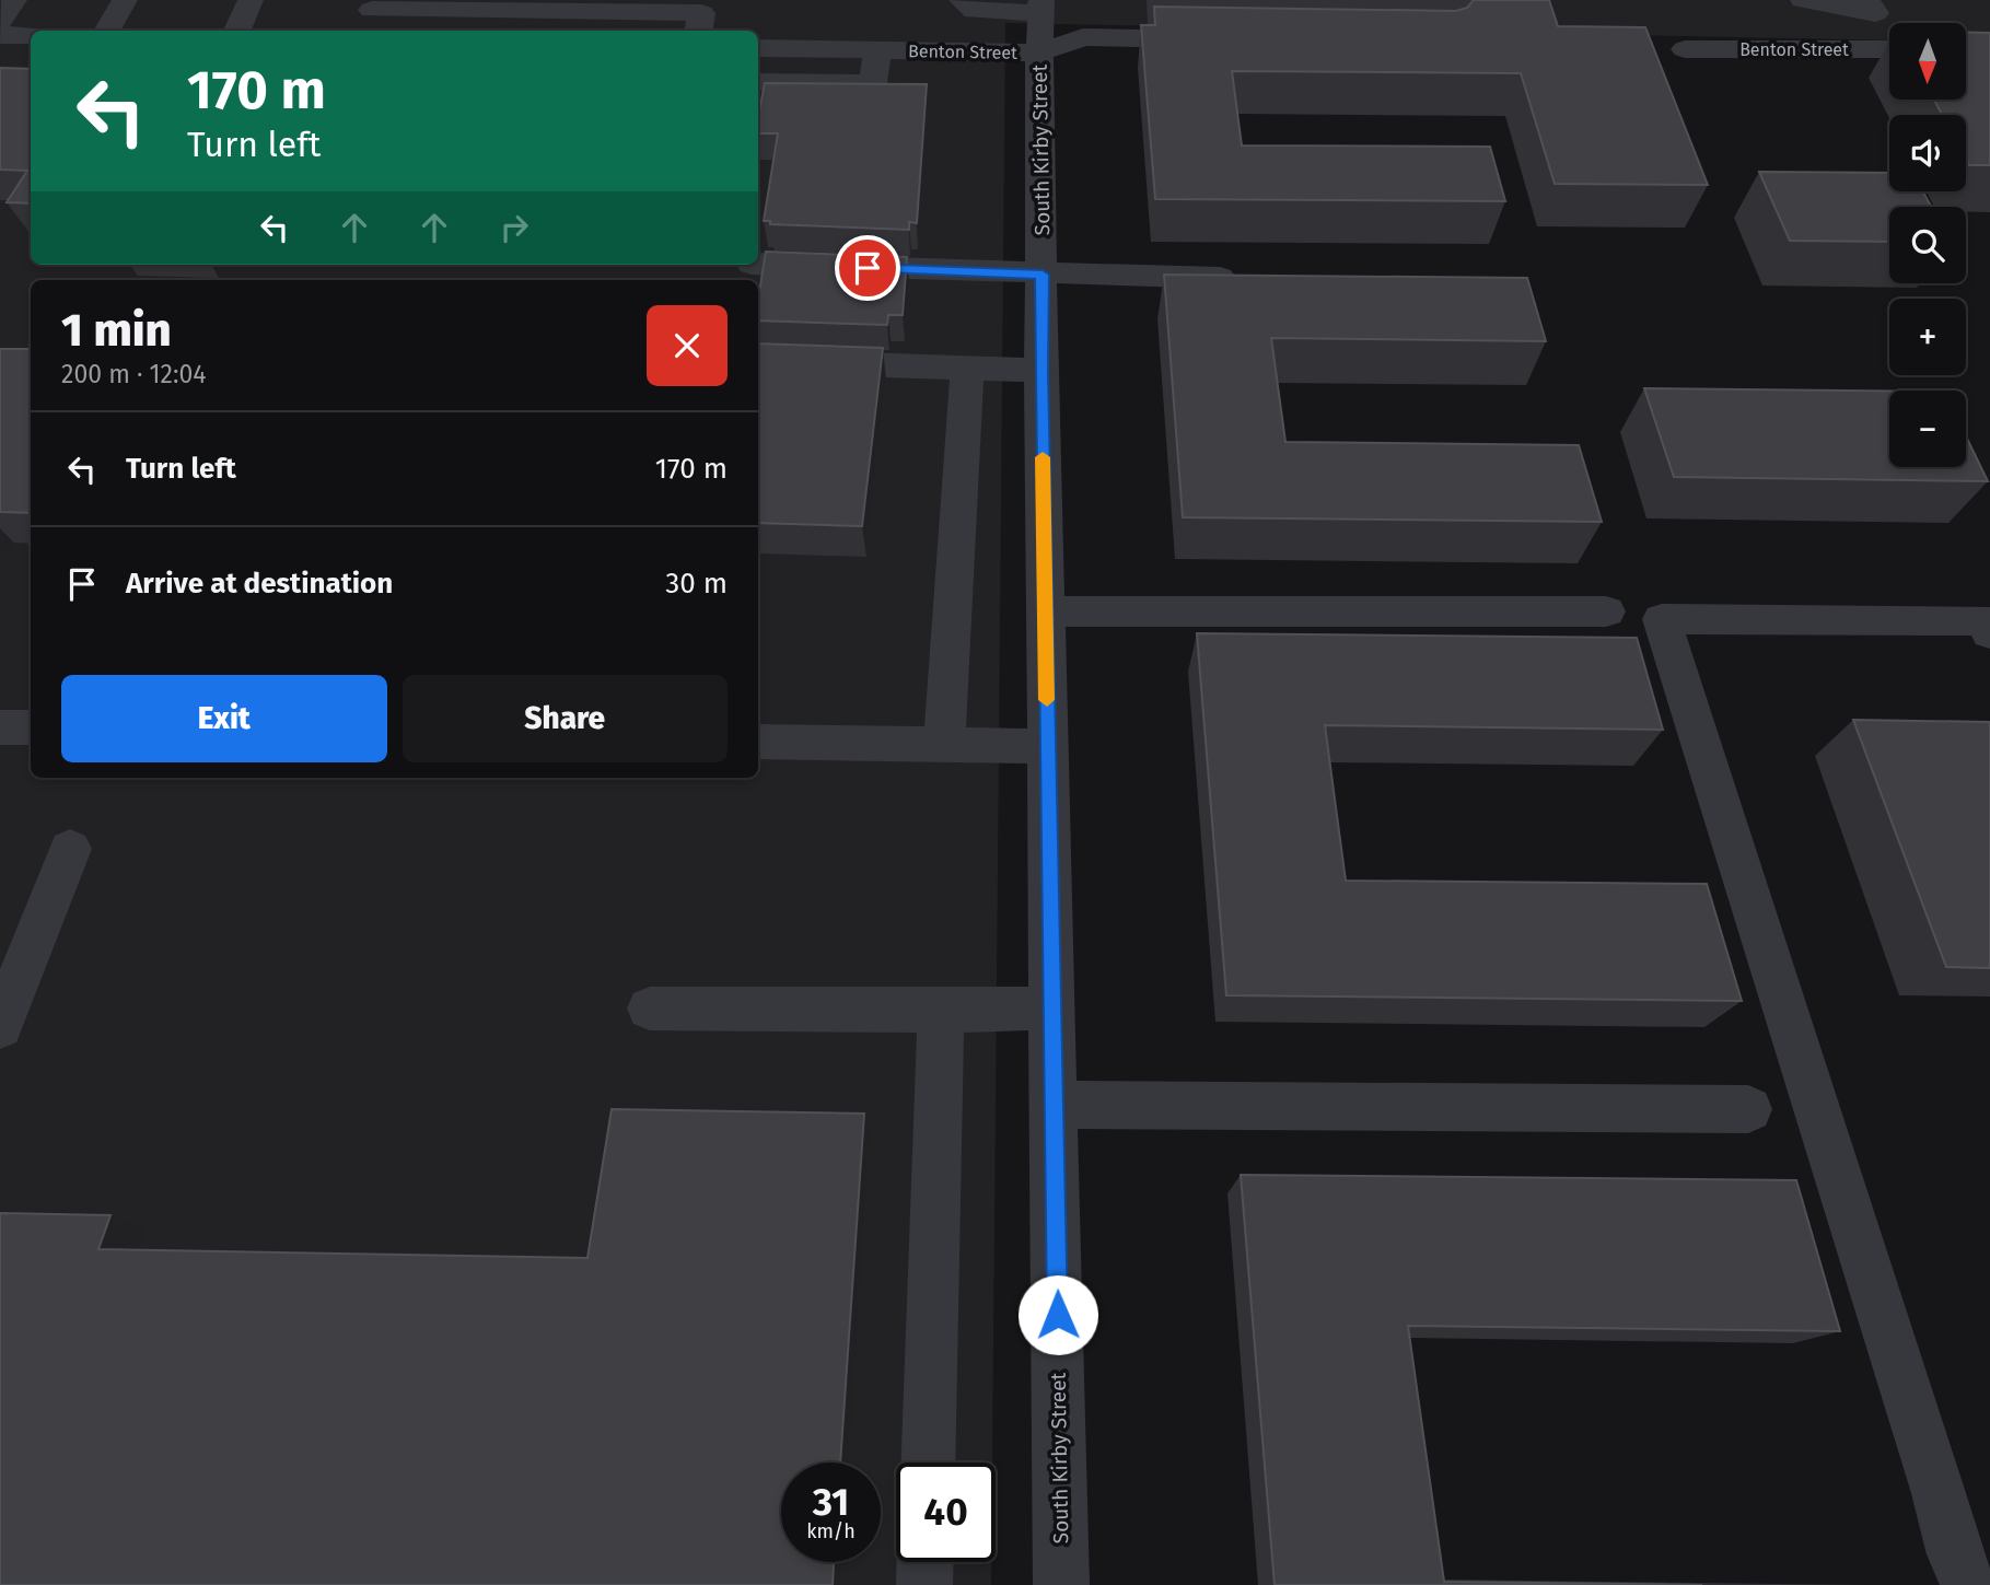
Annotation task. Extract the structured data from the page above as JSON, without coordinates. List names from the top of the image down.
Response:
{
  "streets": {
    "street": ["Benton Street", "South Kirby Street"]
  },
  "crossings": [
    ["Benton Street", "South Kirby Street"]
  ],
  "north": "bottom",
  "page": {
    "map_buttons": ["+", "−"],
    "turn": ["170 m", "Turn left"],
    "heading": ["1 min", "200 m · 12:04"],
    "list": [
      {
        "name": "Turn left",
        "value": "170 m"
      },
      {
        "name": "Arrive at destination",
        "value": "30 m"
      }
    ],
    "buttons": ["Exit", "Share"],
    "speed": "31 km/h",
    "limit": "40"
  }
}
